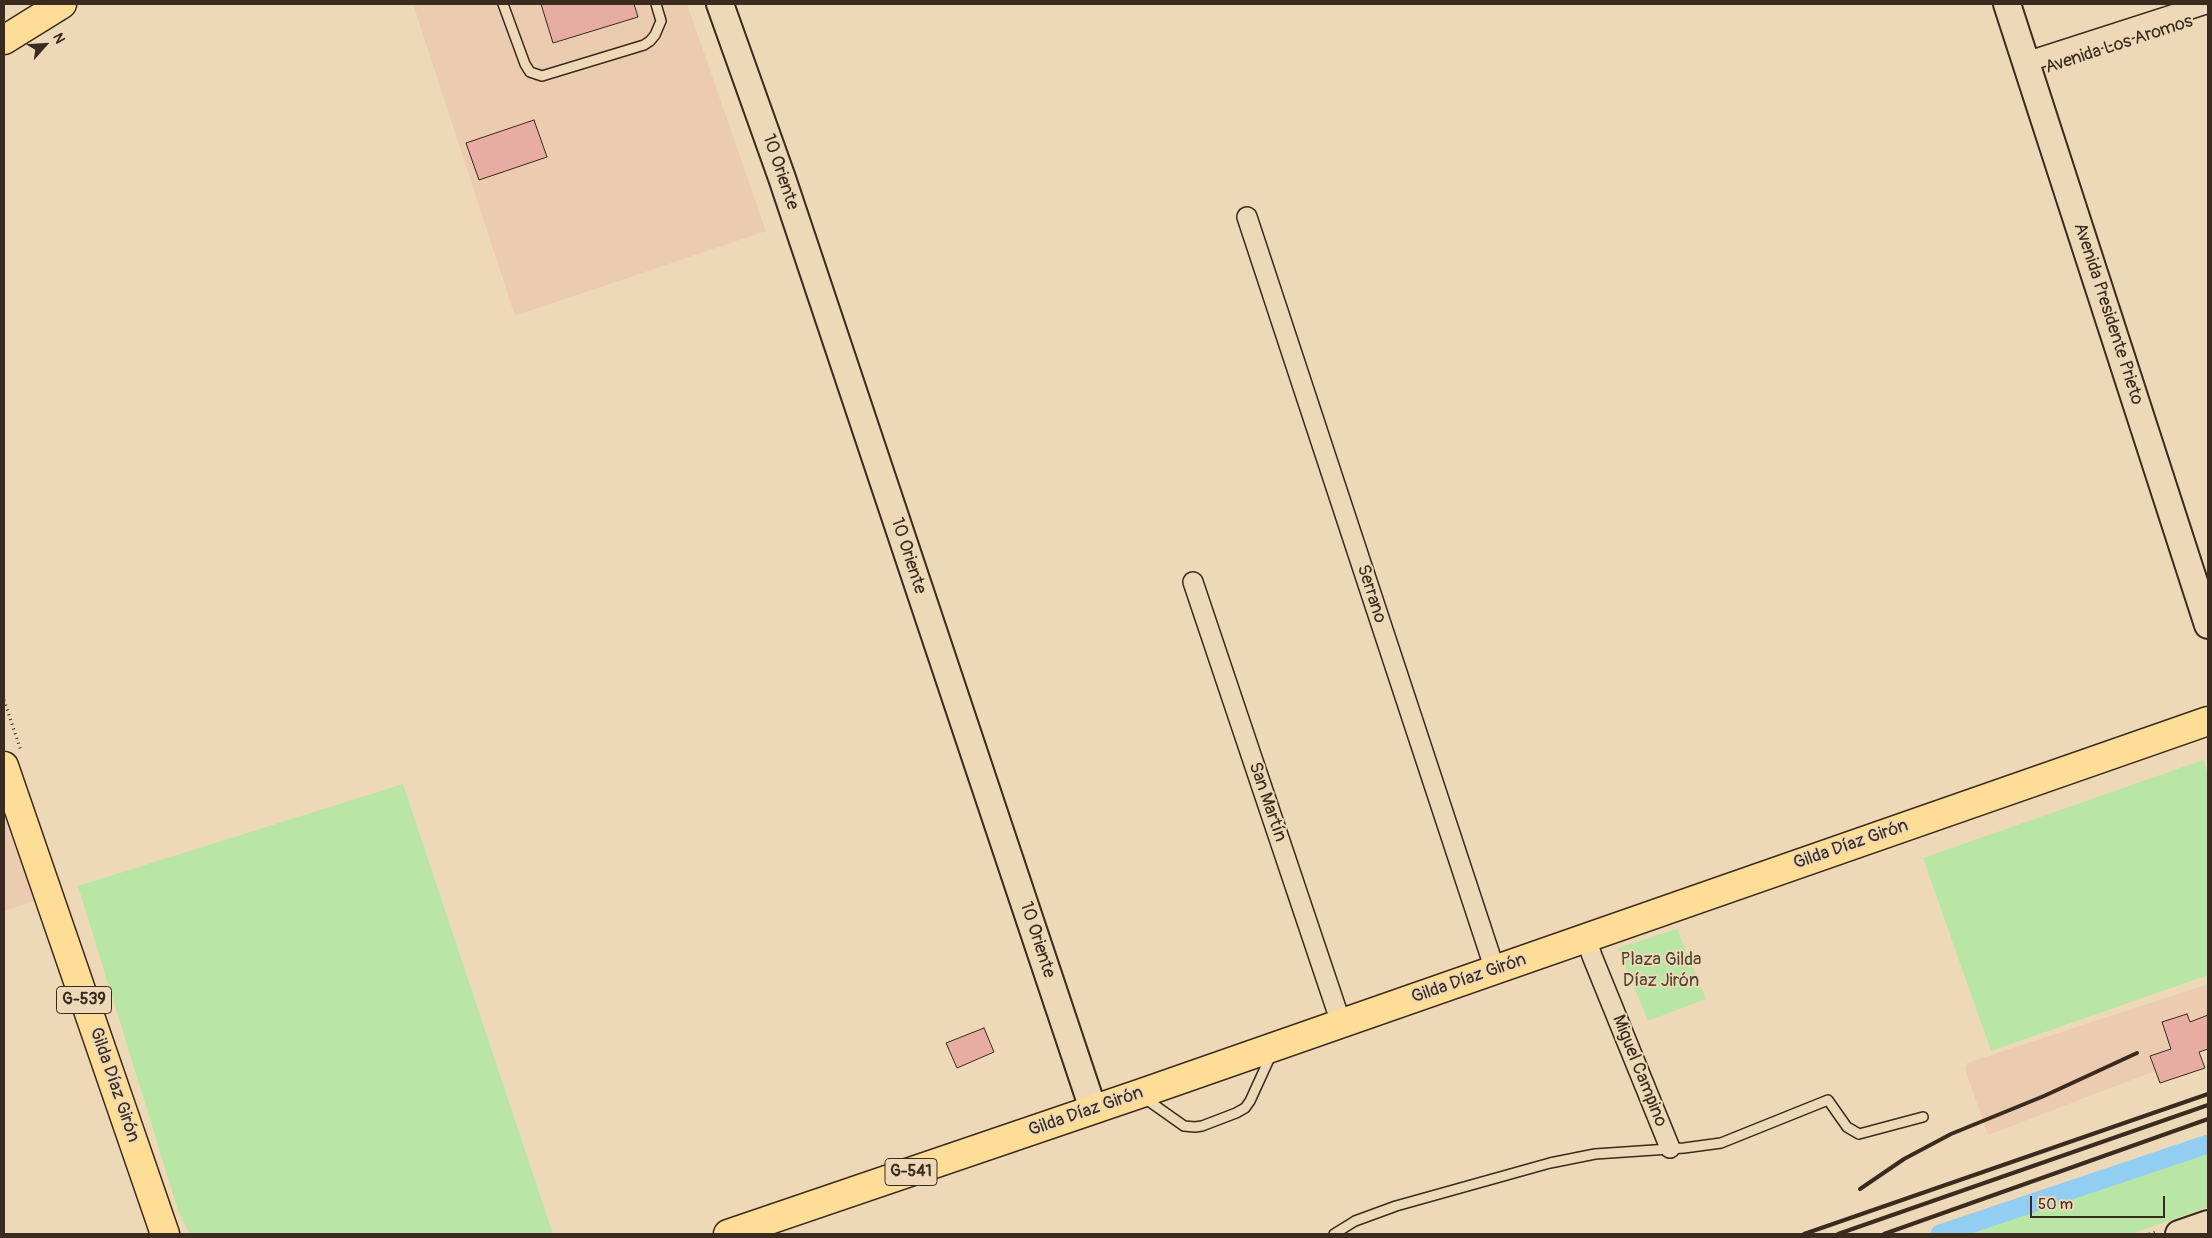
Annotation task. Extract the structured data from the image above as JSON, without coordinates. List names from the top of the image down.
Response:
{
  "streets": {
    "main road": ["Gilda Díaz Girón", "G-539", "G-541"],
    "street": [
      "Avenida Los Aromos",
      "10 Oriente",
      "Avenida Presidente Prieto",
      "Serrano",
      "San Martín",
      "Miguel Campino"
    ]
  },
  "crossings": [
    ["Avenida Los Aromos", "Avenida Presidente Prieto"],
    ["10 Oriente", "Gilda Díaz Girón"],
    ["Serrano", "Gilda Díaz Girón"],
    ["San Martín", "Gilda Díaz Girón"],
    ["Gilda Díaz Girón", "Miguel Campino"]
  ],
  "parks": ["Plaza Gilda Díaz Jirón"],
  "scale_bar": "50 m",
  "north": "top right"
}
